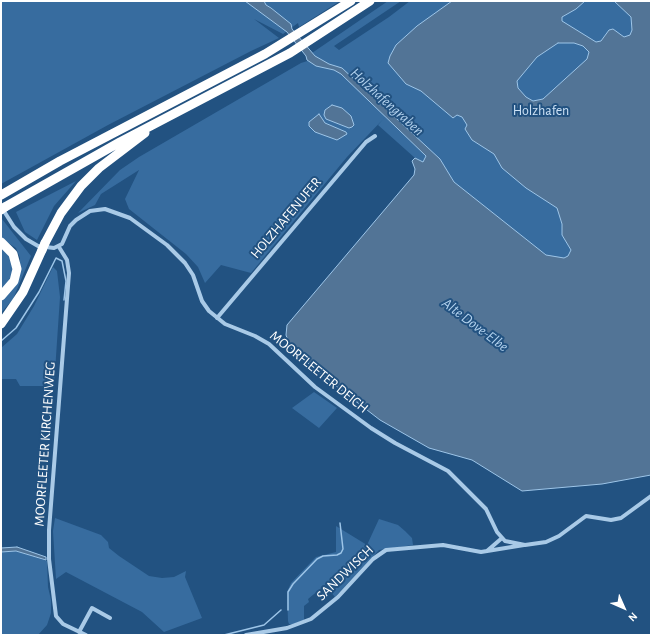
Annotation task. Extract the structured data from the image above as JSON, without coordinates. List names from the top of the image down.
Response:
{
  "streets": {
    "street": [
      "HOLZHAFENUFER",
      "MOORFLEETER DEICH",
      "MOORFLEETER KIRCHENWEG",
      "SANDWISCH"
    ]
  },
  "crossings": [
    ["HOLZHAFENUFER", "MOORFLEETER DEICH"],
    ["MOORFLEETER DEICH", "MOORFLEETER KIRCHENWEG"]
  ],
  "water": ["Holzhafengraben", "Alte Dove-Elbe"],
  "parks": ["Holzhafen"],
  "north": "bottom right"
}
